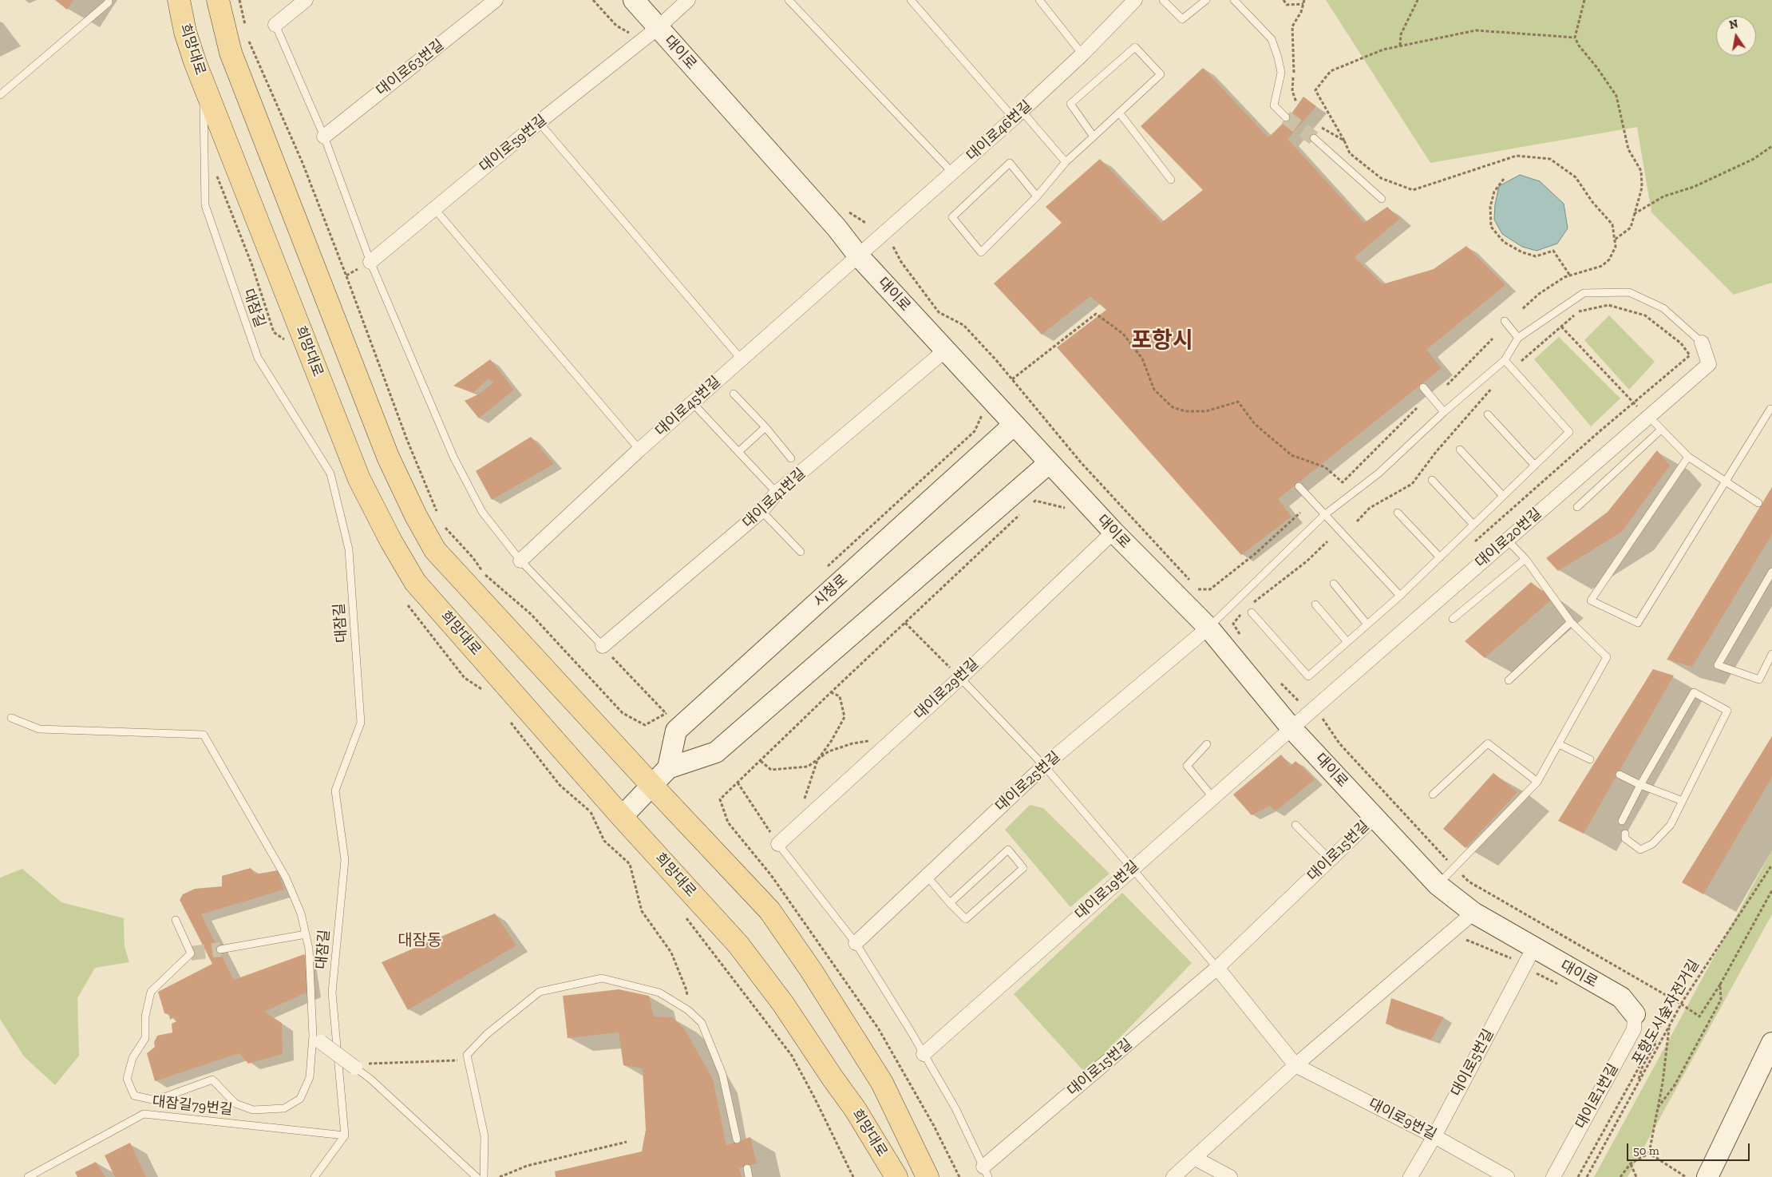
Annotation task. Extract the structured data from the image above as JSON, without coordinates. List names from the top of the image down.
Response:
{
  "streets": {
    "main road": ["희망대로"],
    "street": [
      "대이로",
      "대이로63번길",
      "대이로46번길",
      "대이로59번길",
      "대이로45번길",
      "대이로41번길",
      "대이로20번길",
      "시청로",
      "대이로29번길",
      "대이로25번길",
      "대이로15번길",
      "대이로19번길",
      "대이로5번길",
      "대이로1번길",
      "대이로9번길"
    ],
    "lane": ["대잠길", "대잠길79번길"],
    "path": ["포항도시숲자전거길"]
  },
  "crossings": [
    ["희망대로", "대잠길"],
    ["대이로", "대이로46번길"],
    ["대이로", "대이로59번길"],
    ["대이로", "대이로45번길"],
    ["대이로", "대이로41번길"],
    ["대이로", "대이로20번길"],
    ["대이로", "시청로"],
    ["대이로", "대이로29번길"],
    ["대이로", "대이로25번길"],
    ["대이로", "대이로15번길"],
    ["대이로", "대이로19번길"],
    ["대이로", "대이로5번길"],
    ["대이로", "대이로1번길"],
    ["대이로46번길", "대이로45번길"],
    ["대잠길", "대잠길79번길"],
    ["대이로20번길", "대이로19번길"],
    ["대이로5번길", "대이로9번길"]
  ],
  "districts": ["포항시", "대잠동"],
  "scale_bar": "50 m",
  "north": "top"
}
